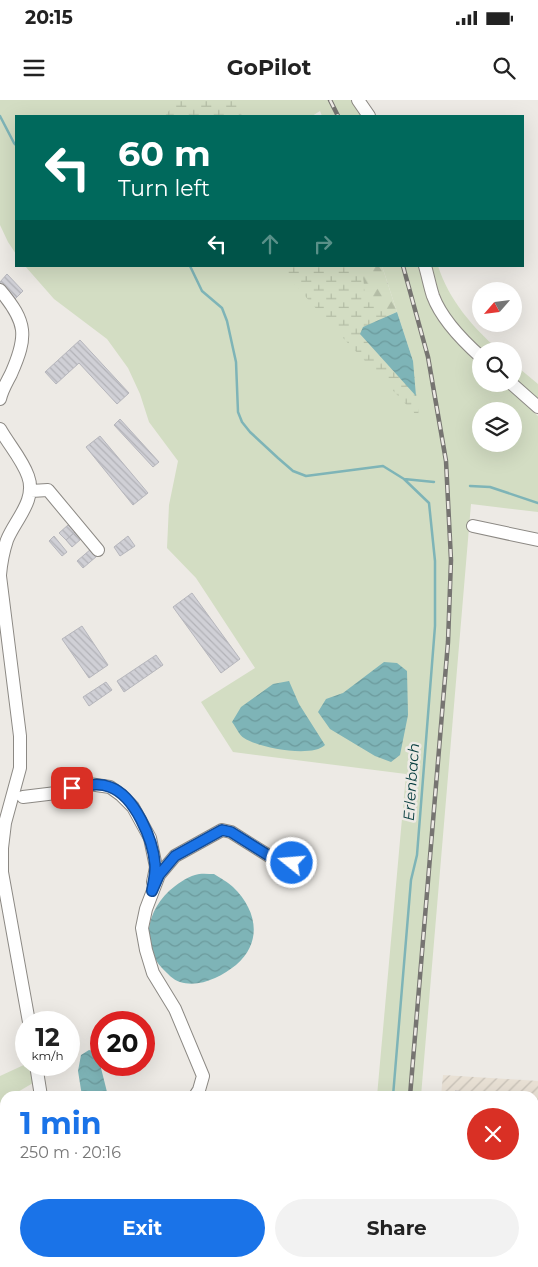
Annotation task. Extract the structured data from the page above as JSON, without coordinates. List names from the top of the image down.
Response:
{
  "water": ["Erlenbach"],
  "north": "bottom left",
  "page": {
    "status": "20:15",
    "header": "GoPilot",
    "turn": ["60 m", "Turn left"],
    "speed": "12 km/h",
    "limit": "20",
    "heading": ["1 min", "250 m · 20:16"],
    "buttons": ["Exit", "Share"]
  }
}
